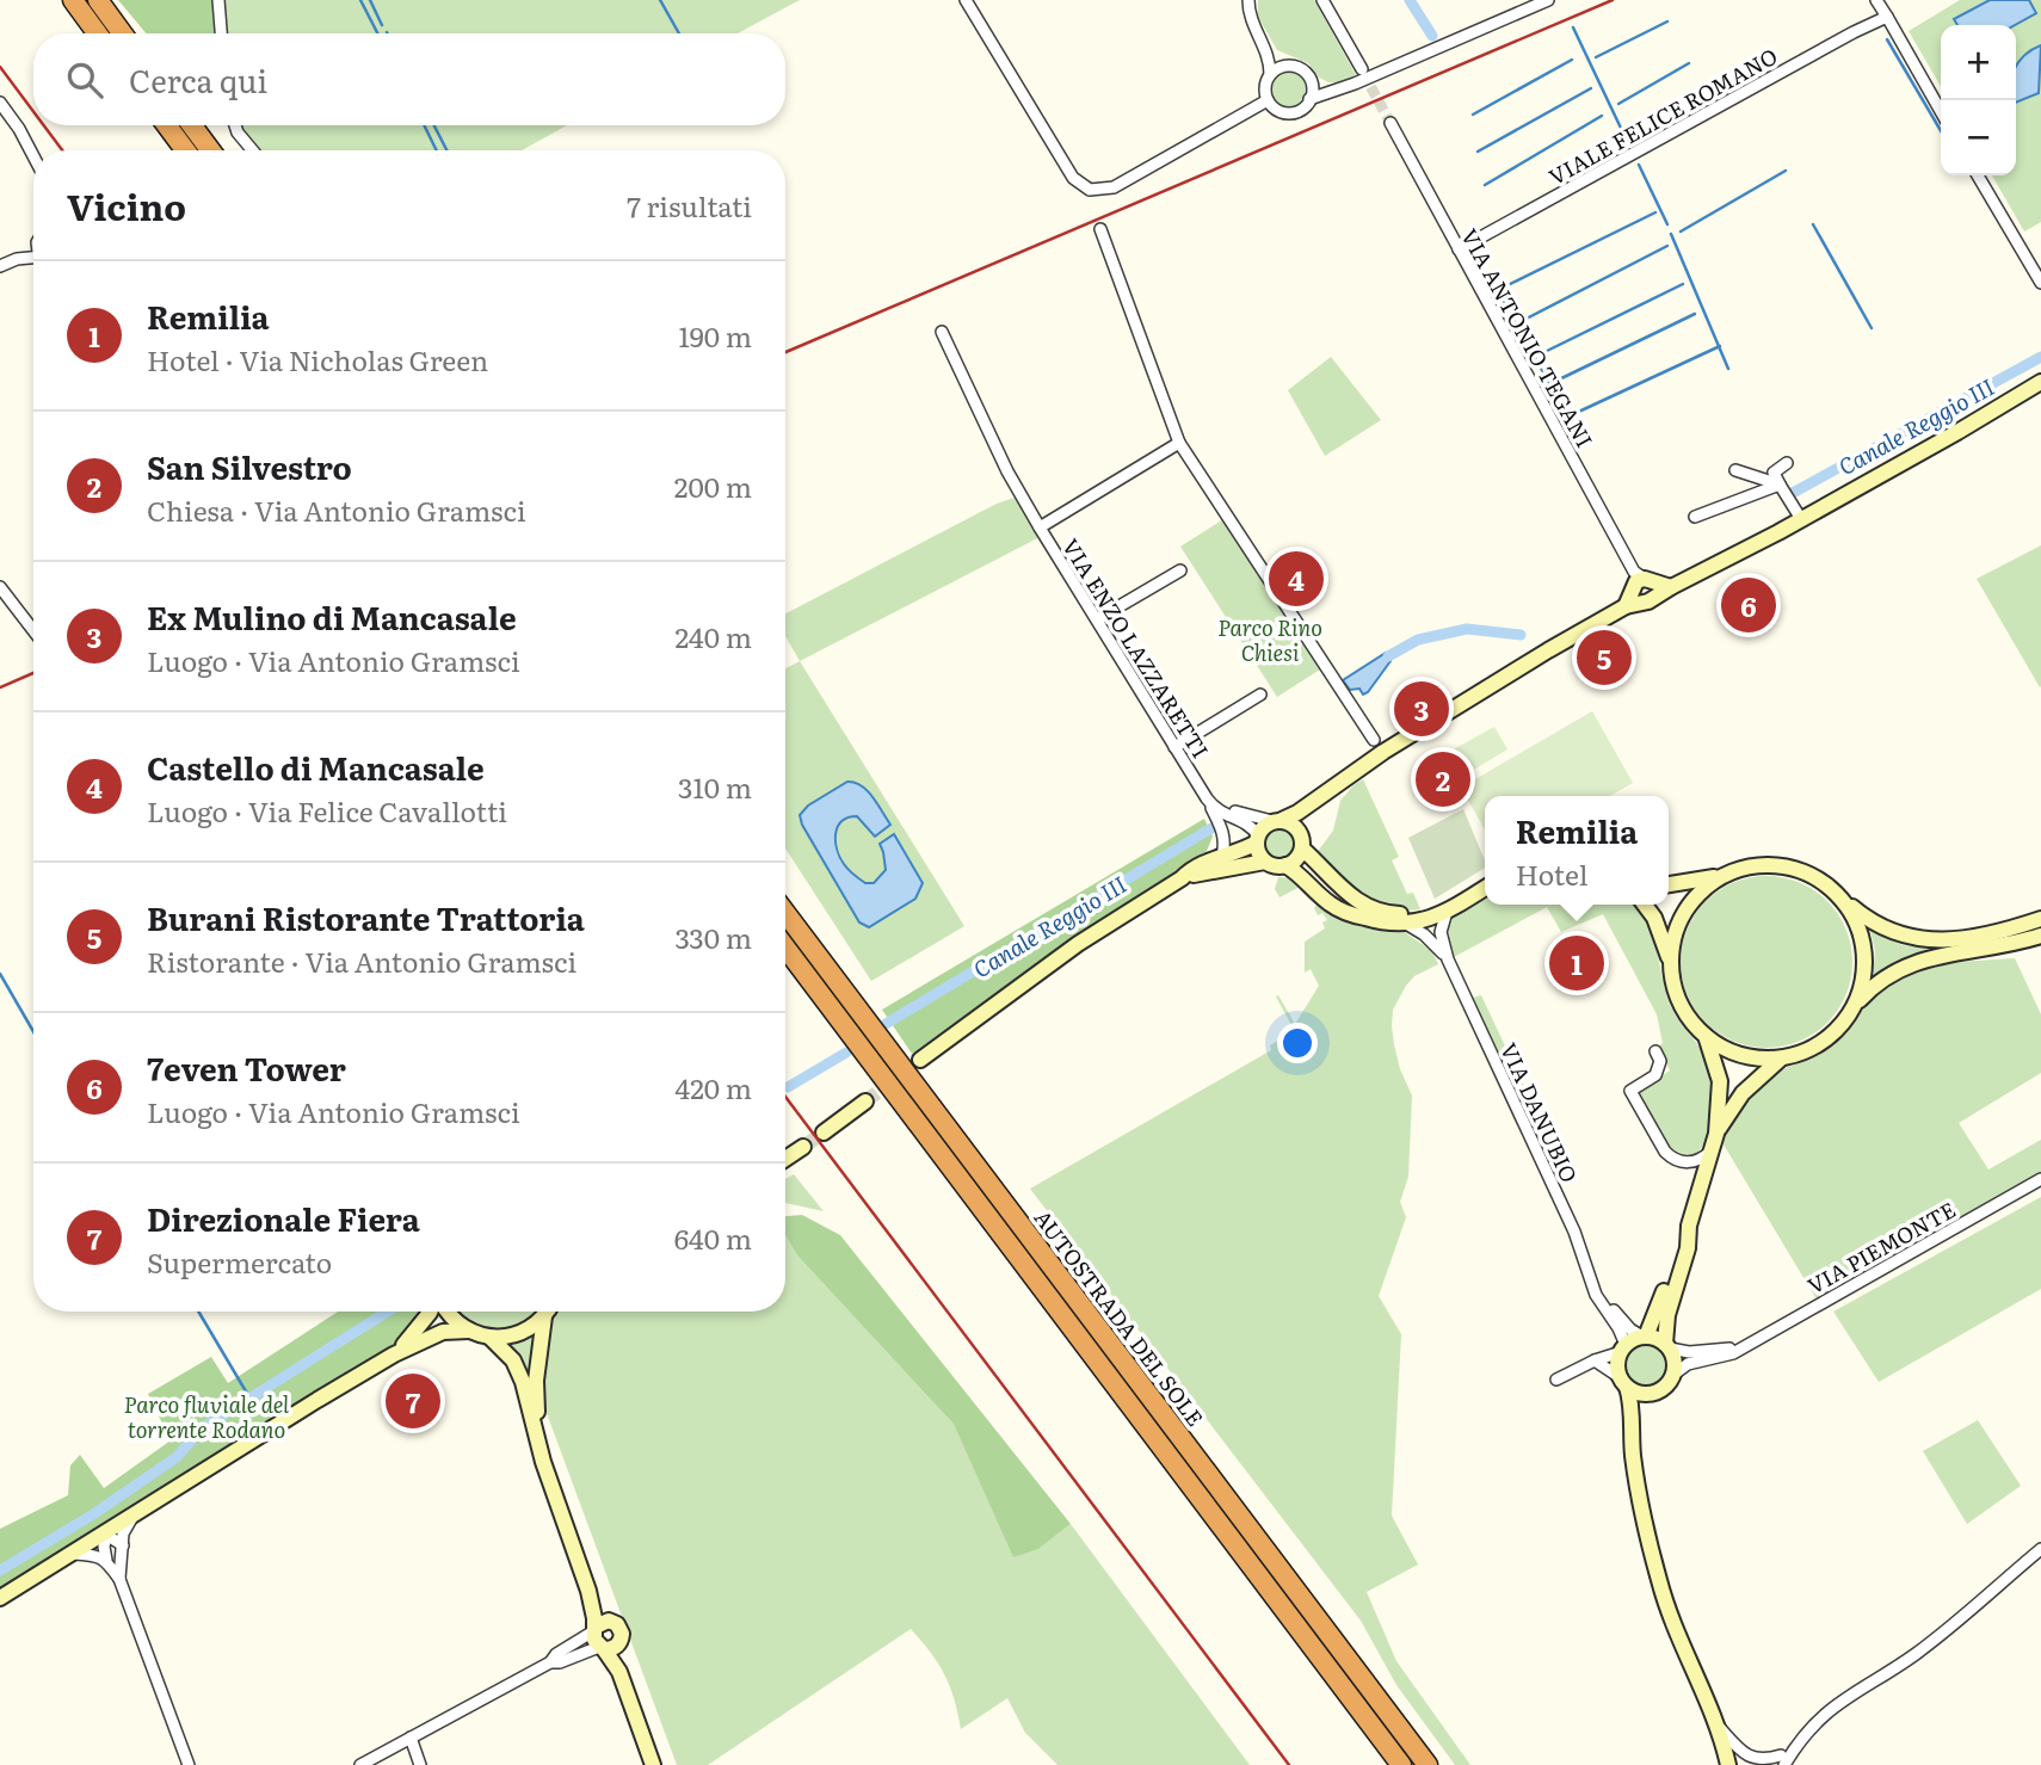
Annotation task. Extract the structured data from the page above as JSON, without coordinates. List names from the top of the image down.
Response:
{
  "streets": {
    "highway": ["AUTOSTRADA DEL SOLE"],
    "street": [
      "VIALE FELICE ROMANO",
      "VIA ANTONIO TEGANI",
      "VIA ENZO LAZZARETTI",
      "VIA DANUBIO",
      "VIA PIEMONTE"
    ]
  },
  "crossings": [
    ["VIALE FELICE ROMANO", "VIA ANTONIO TEGANI"],
    ["VIA DANUBIO", "VIA PIEMONTE"]
  ],
  "water": ["Canale Reggio III"],
  "parks": ["Parco Rino Chiesi", "Parco fluviale del torrente Rodano"],
  "page": {
    "map_buttons": ["+", "−"],
    "search": "Cerca qui",
    "heading": ["Vicino", "7 risultati"],
    "list": [
      {
        "mark": "1",
        "name": "Remilia",
        "note": "Hotel · Via Nicholas Green",
        "value": "190 m"
      },
      {
        "mark": "2",
        "name": "San Silvestro",
        "note": "Chiesa · Via Antonio Gramsci",
        "value": "200 m"
      },
      {
        "mark": "3",
        "name": "Ex Mulino di Mancasale",
        "note": "Luogo · Via Antonio Gramsci",
        "value": "240 m"
      },
      {
        "mark": "4",
        "name": "Castello di Mancasale",
        "note": "Luogo · Via Felice Cavallotti",
        "value": "310 m"
      },
      {
        "mark": "5",
        "name": "Burani Ristorante Trattoria",
        "note": "Ristorante · Via Antonio Gramsci",
        "value": "330 m"
      },
      {
        "mark": "6",
        "name": "7even Tower",
        "note": "Luogo · Via Antonio Gramsci",
        "value": "420 m"
      },
      {
        "mark": "7",
        "name": "Direzionale Fiera",
        "note": "Supermercato",
        "value": "640 m"
      }
    ],
    "pins": [
      "4",
      "6",
      "5",
      "3",
      "2",
      "1",
      "7"
    ],
    "popup": ["Remilia", "Hotel"]
  }
}
